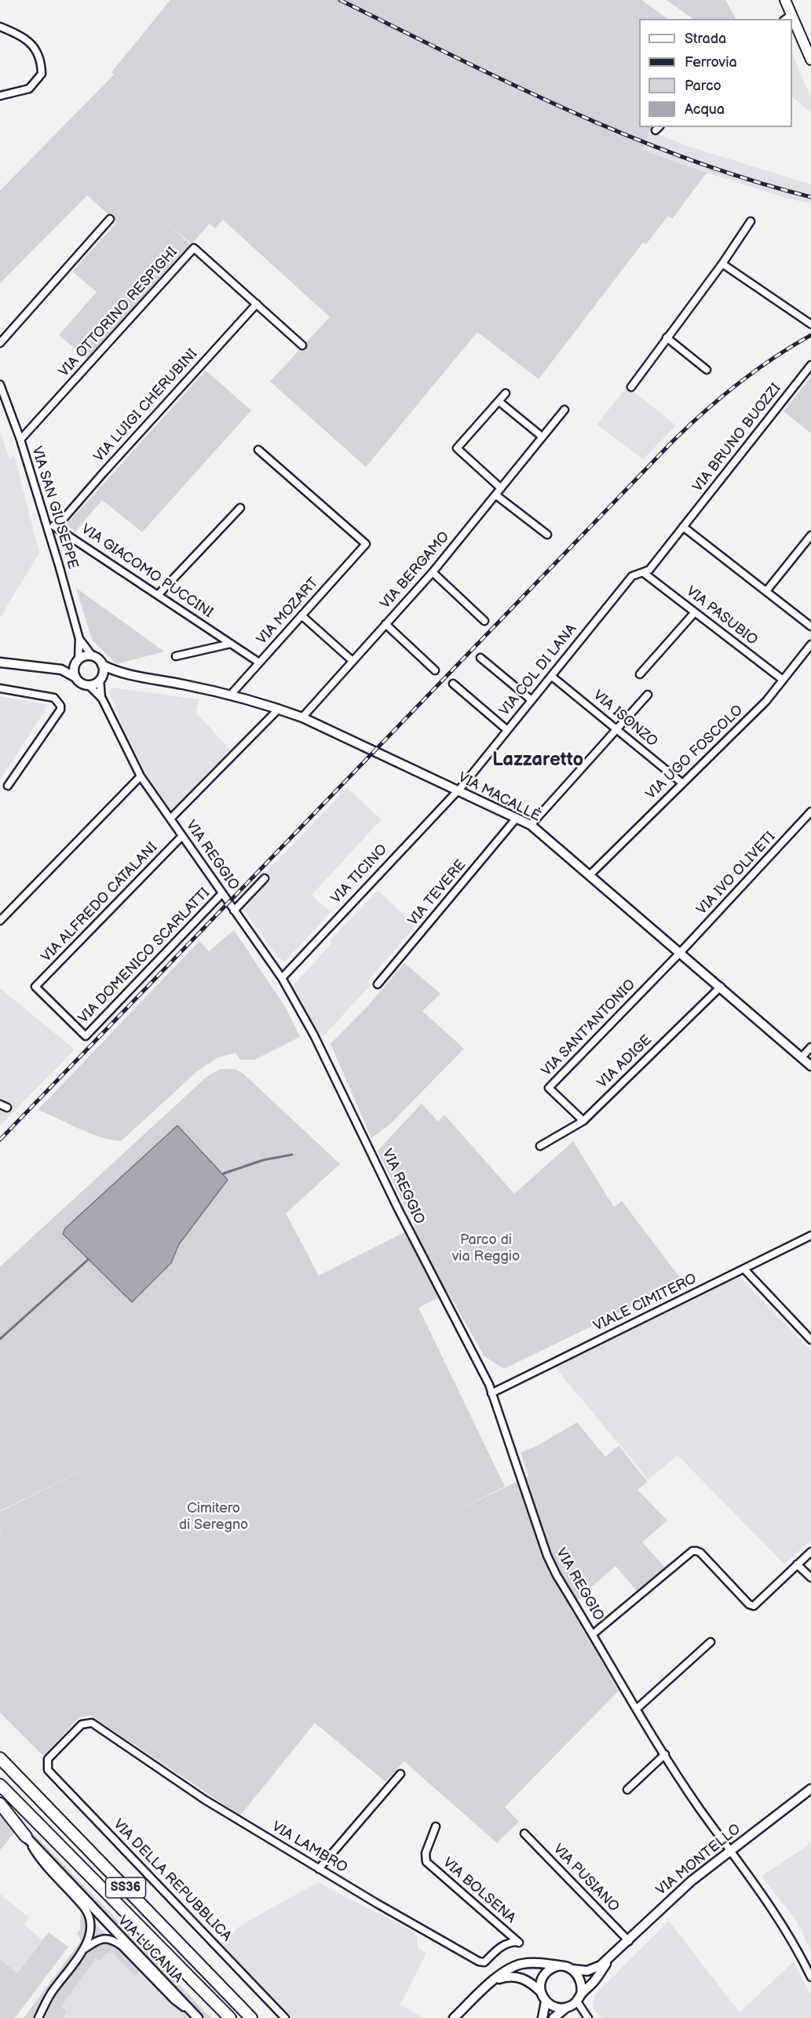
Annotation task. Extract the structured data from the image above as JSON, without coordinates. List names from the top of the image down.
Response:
{
  "streets": {
    "highway": ["SS36"],
    "street": [
      "VIA OTTORINO RESPIGHI",
      "VIA LUIGI CHERUBINI",
      "VIA BRUNO BUOZZI",
      "VIA SAN GIUSEPPE",
      "VIA BERGAMO",
      "VIA GIACOMO PUCCINI",
      "VIA MOZART",
      "VIA PASUBIO",
      "VIA COL DI LANA",
      "VIA ISONZO",
      "VIA UGO FOSCOLO",
      "VIA MACALLÈ",
      "VIA REGGIO",
      "VIA IVO OLIVETI",
      "VIA TICINO",
      "VIA TEVERE",
      "VIA ALFREDO CATALANI",
      "VIA DOMENICO SCARLATTI",
      "VIA SANT'ANTONIO",
      "VIA ADIGE",
      "VIALE CIMITERO",
      "VIA LAMBRO",
      "VIA MONTELLO",
      "VIA PUSIANO",
      "VIA DELLA REPUBBLICA",
      "VIA BOLSENA",
      "VIA LUCANIA"
    ]
  },
  "crossings": [
    ["VIA OTTORINO RESPIGHI", "VIA LUIGI CHERUBINI"],
    ["VIA OTTORINO RESPIGHI", "VIA SAN GIUSEPPE"],
    ["VIA LUIGI CHERUBINI", "VIA GIACOMO PUCCINI"],
    ["VIA BRUNO BUOZZI", "VIA PASUBIO"],
    ["VIA BRUNO BUOZZI", "VIA COL DI LANA"],
    ["VIA SAN GIUSEPPE", "VIA GIACOMO PUCCINI"],
    ["VIA SAN GIUSEPPE", "VIA MACALLÈ"],
    ["VIA SAN GIUSEPPE", "VIA REGGIO"],
    ["VIA BERGAMO", "VIA MACALLÈ"],
    ["VIA GIACOMO PUCCINI", "VIA MOZART"],
    ["VIA MOZART", "VIA MACALLÈ"],
    ["VIA PASUBIO", "VIA COL DI LANA"],
    ["VIA PASUBIO", "VIA UGO FOSCOLO"],
    ["VIA COL DI LANA", "VIA ISONZO"],
    ["VIA COL DI LANA", "VIA MACALLÈ"],
    ["VIA COL DI LANA", "VIA TICINO"],
    ["VIA ISONZO", "VIA UGO FOSCOLO"],
    ["VIA UGO FOSCOLO", "VIA MACALLÈ"],
    ["VIA MACALLÈ", "VIA REGGIO"],
    ["VIA MACALLÈ", "VIA IVO OLIVETI"],
    ["VIA MACALLÈ", "VIA TICINO"],
    ["VIA MACALLÈ", "VIA TEVERE"],
    ["VIA MACALLÈ", "VIA SANT'ANTONIO"],
    ["VIA MACALLÈ", "VIA ADIGE"],
    ["VIA REGGIO", "VIA TICINO"],
    ["VIA REGGIO", "VIA ALFREDO CATALANI"],
    ["VIA REGGIO", "VIA DOMENICO SCARLATTI"],
    ["VIA REGGIO", "VIALE CIMITERO"],
    ["VIA REGGIO", "VIA MONTELLO"],
    ["VIA IVO OLIVETI", "VIA SANT'ANTONIO"],
    ["VIA ALFREDO CATALANI", "VIA DOMENICO SCARLATTI"],
    ["VIA SANT'ANTONIO", "VIA ADIGE"],
    ["VIA LAMBRO", "VIA DELLA REPUBBLICA"],
    ["VIA LAMBRO", "VIA BOLSENA"],
    ["VIA MONTELLO", "VIA PUSIANO"]
  ],
  "districts": ["Lazzaretto"],
  "parks": ["Parco di via Reggio", "Cimitero di Seregno"],
  "legend": [
    "Strada",
    "Ferrovia",
    "Parco",
    "Acqua"
  ]
}
